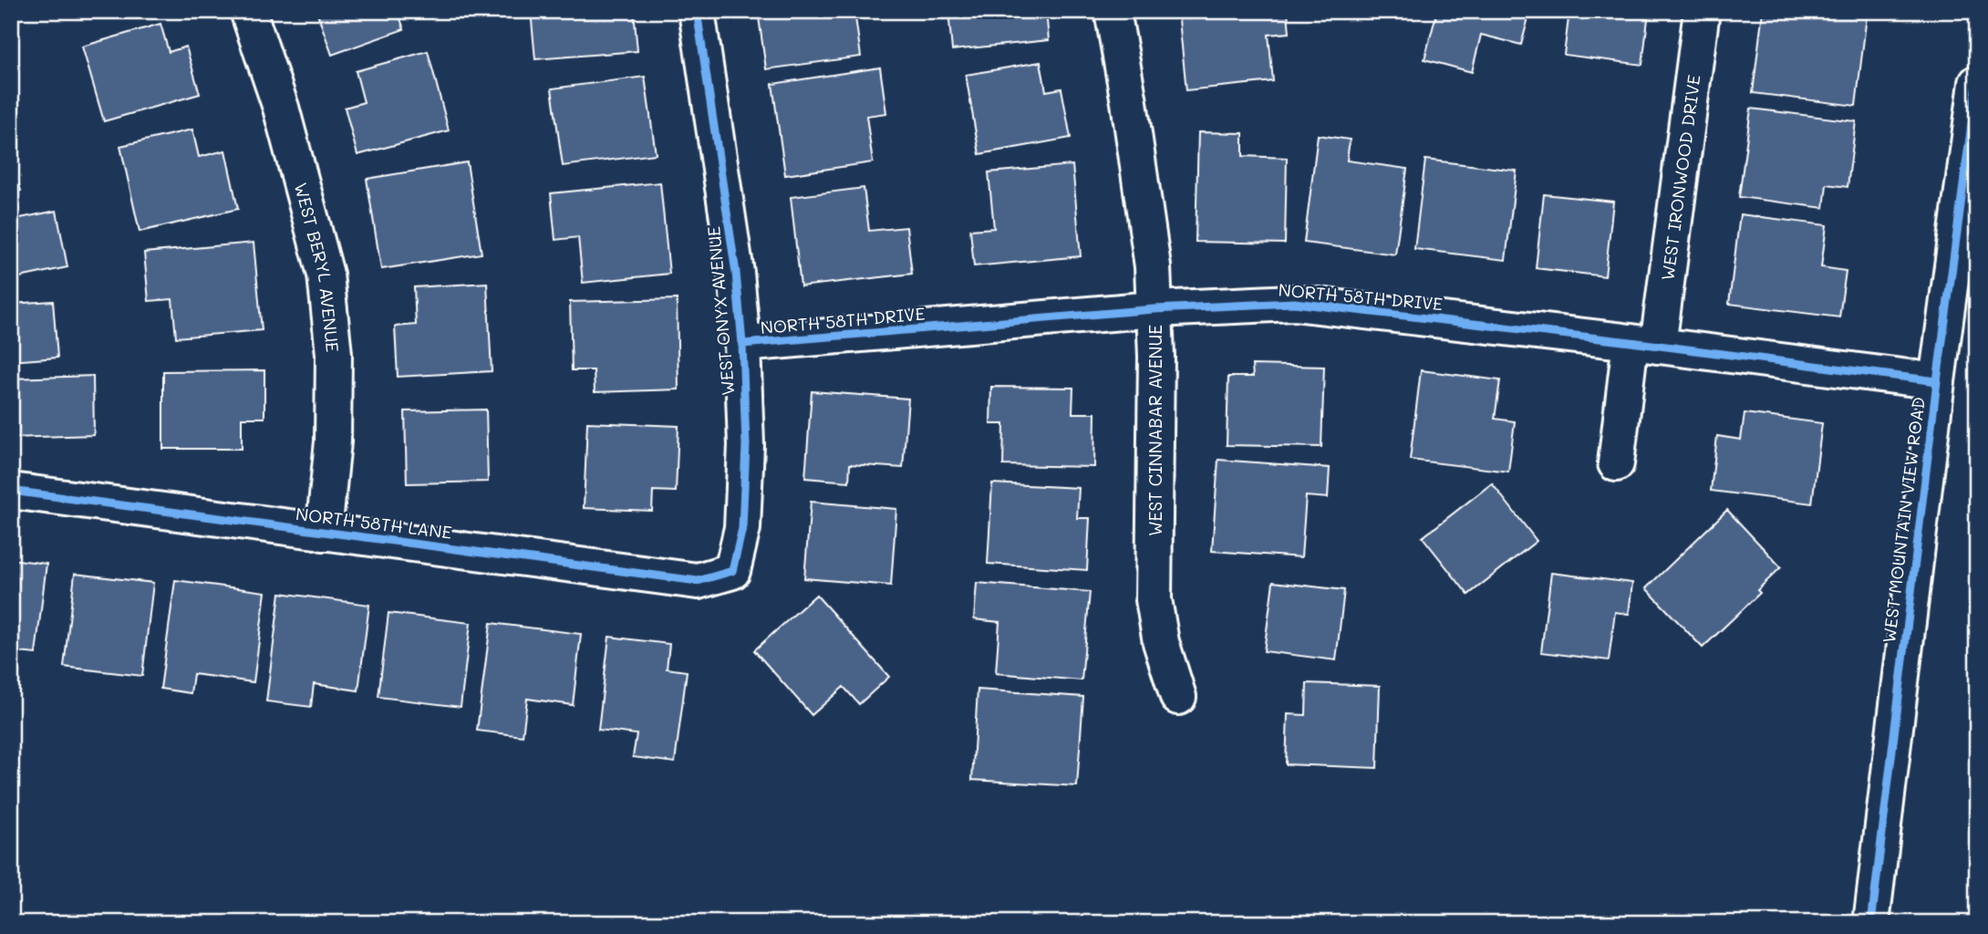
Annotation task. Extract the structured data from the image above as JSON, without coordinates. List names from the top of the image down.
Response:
{
  "streets": {
    "street": [
      "WEST IRONWOOD DRIVE",
      "WEST BERYL AVENUE",
      "NORTH 58TH DRIVE",
      "WEST ONYX AVENUE",
      "WEST CINNABAR AVENUE",
      "WEST MOUNTAIN VIEW ROAD",
      "NORTH 58TH LANE"
    ]
  },
  "crossings": [
    ["WEST IRONWOOD DRIVE", "NORTH 58TH DRIVE"],
    ["WEST BERYL AVENUE", "NORTH 58TH LANE"],
    ["NORTH 58TH DRIVE", "WEST ONYX AVENUE"],
    ["NORTH 58TH DRIVE", "WEST CINNABAR AVENUE"],
    ["NORTH 58TH DRIVE", "WEST MOUNTAIN VIEW ROAD"],
    ["WEST ONYX AVENUE", "NORTH 58TH LANE"]
  ]
}
